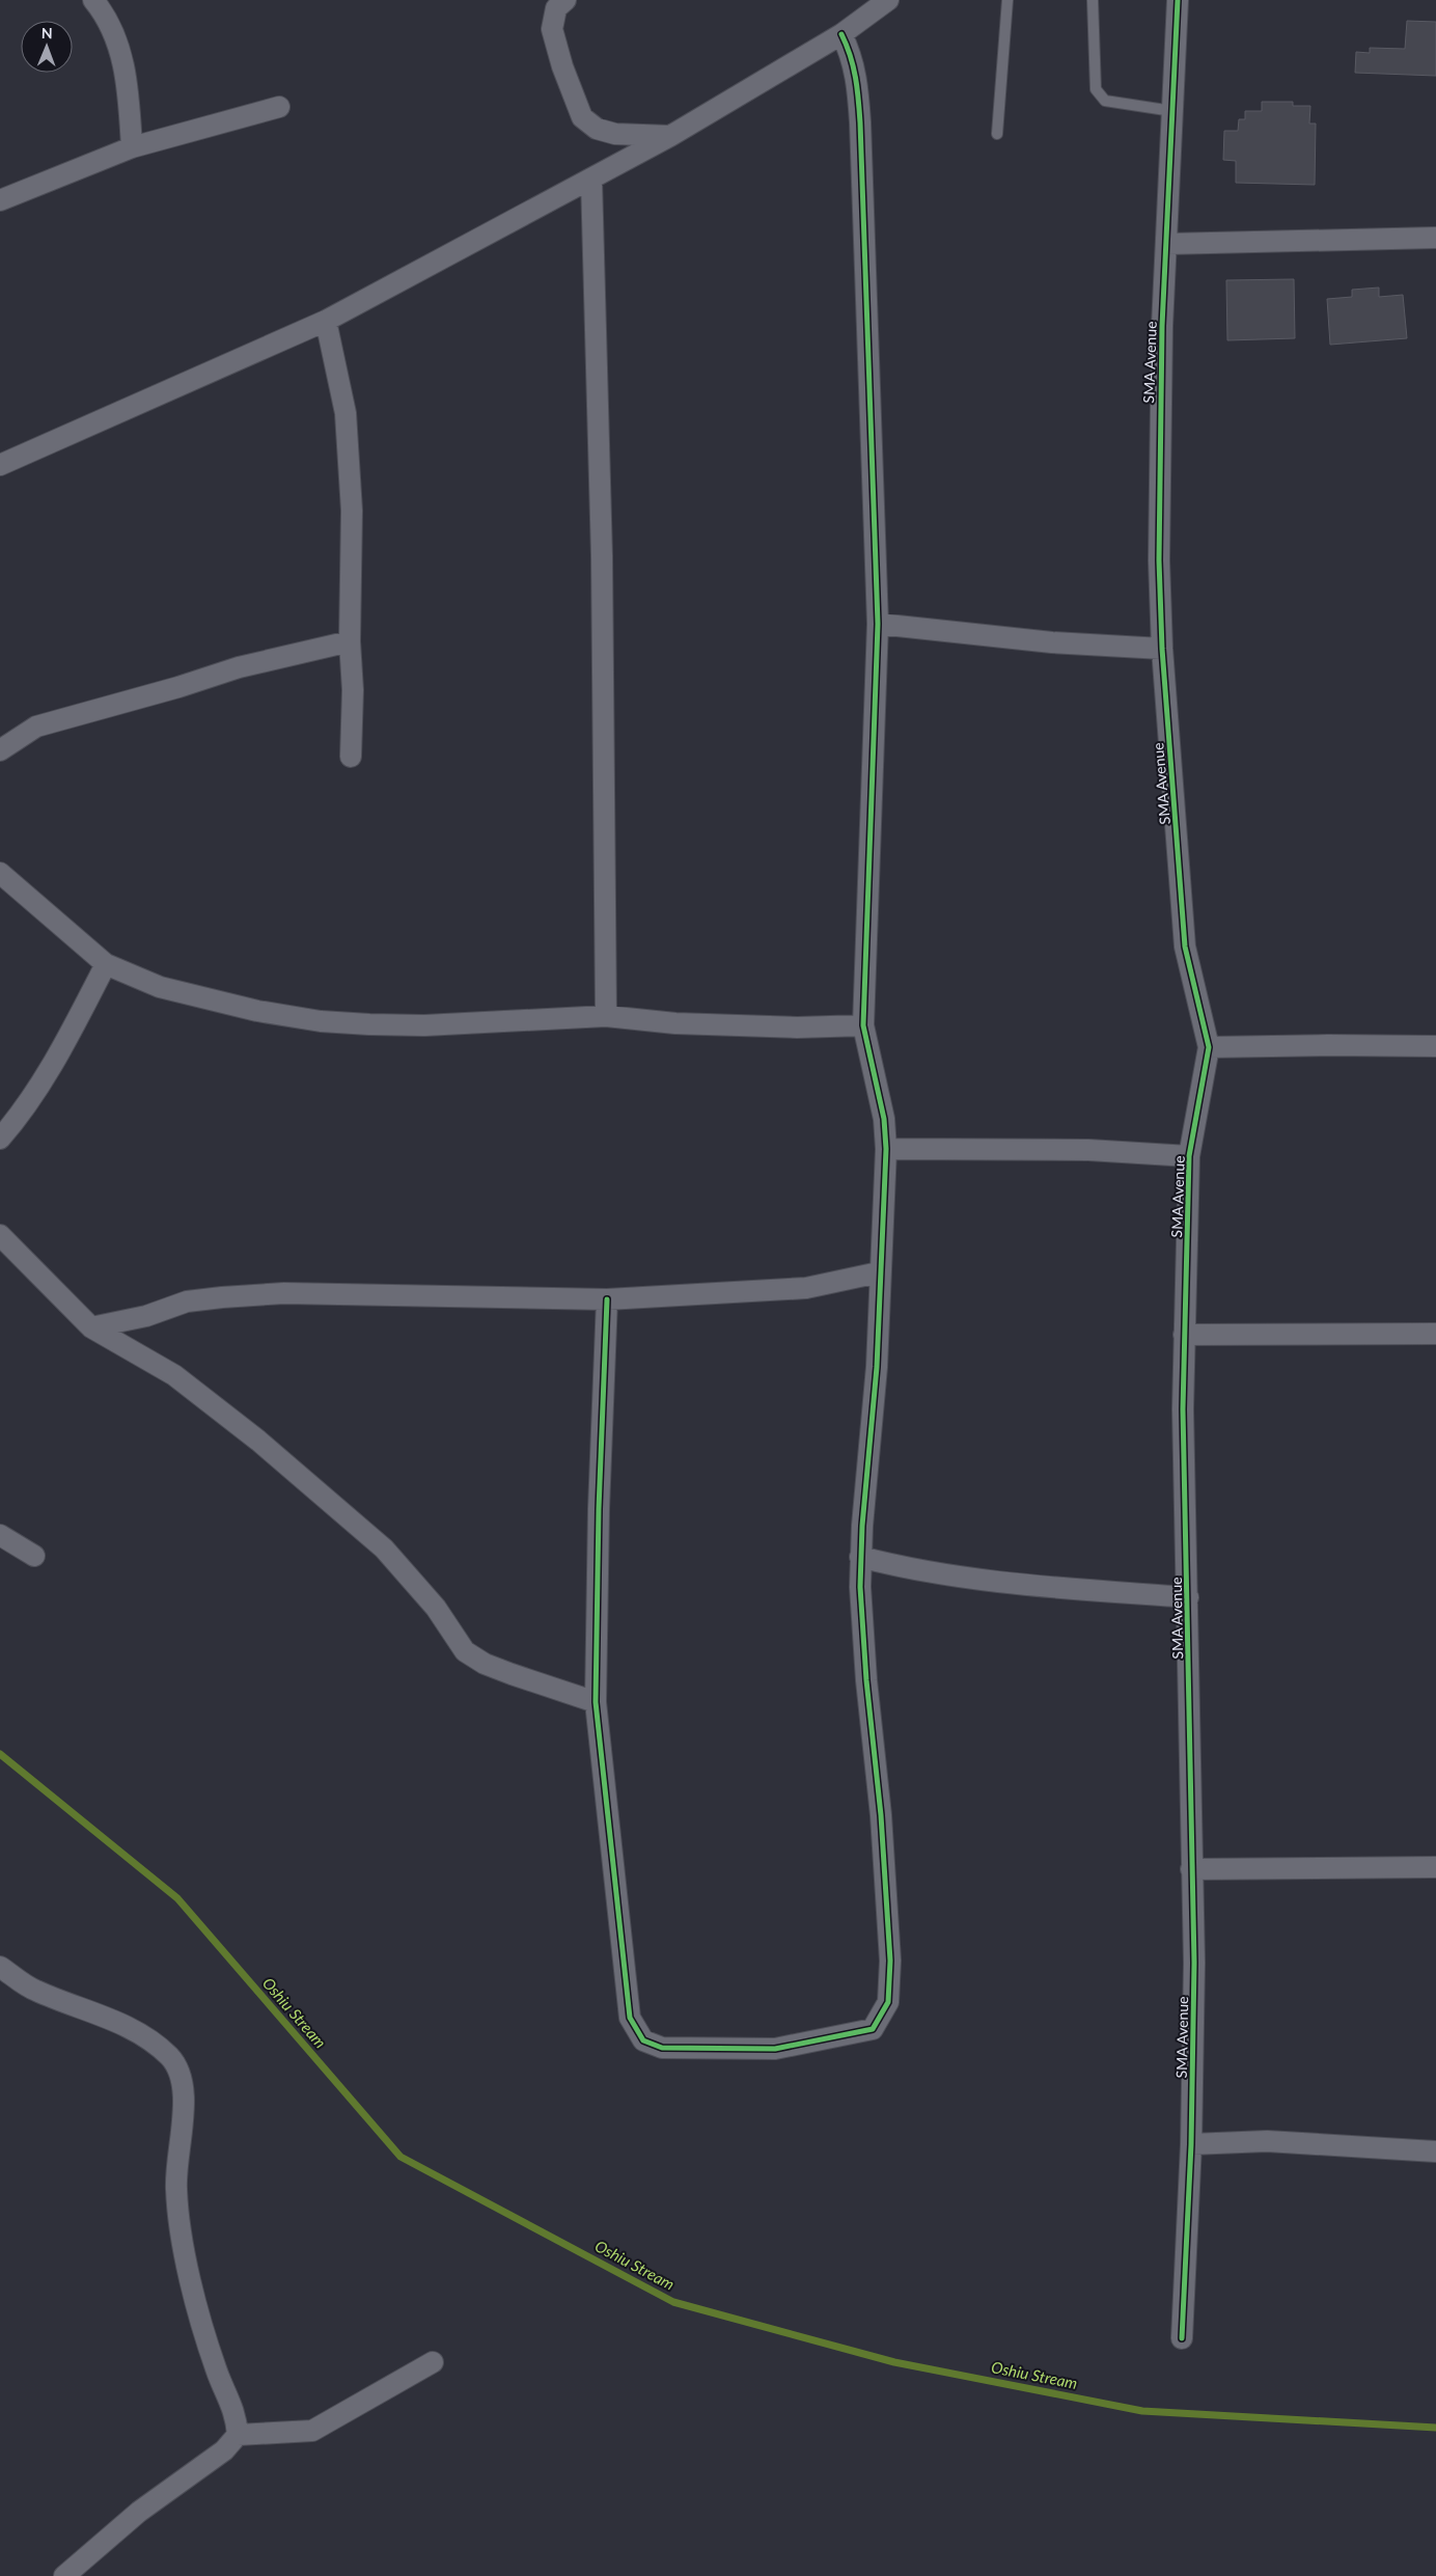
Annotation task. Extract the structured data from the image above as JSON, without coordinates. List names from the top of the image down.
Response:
{
  "streets": {
    "street": ["SMA Avenue"]
  },
  "water": ["Oshiu Stream"],
  "north": "top"
}
